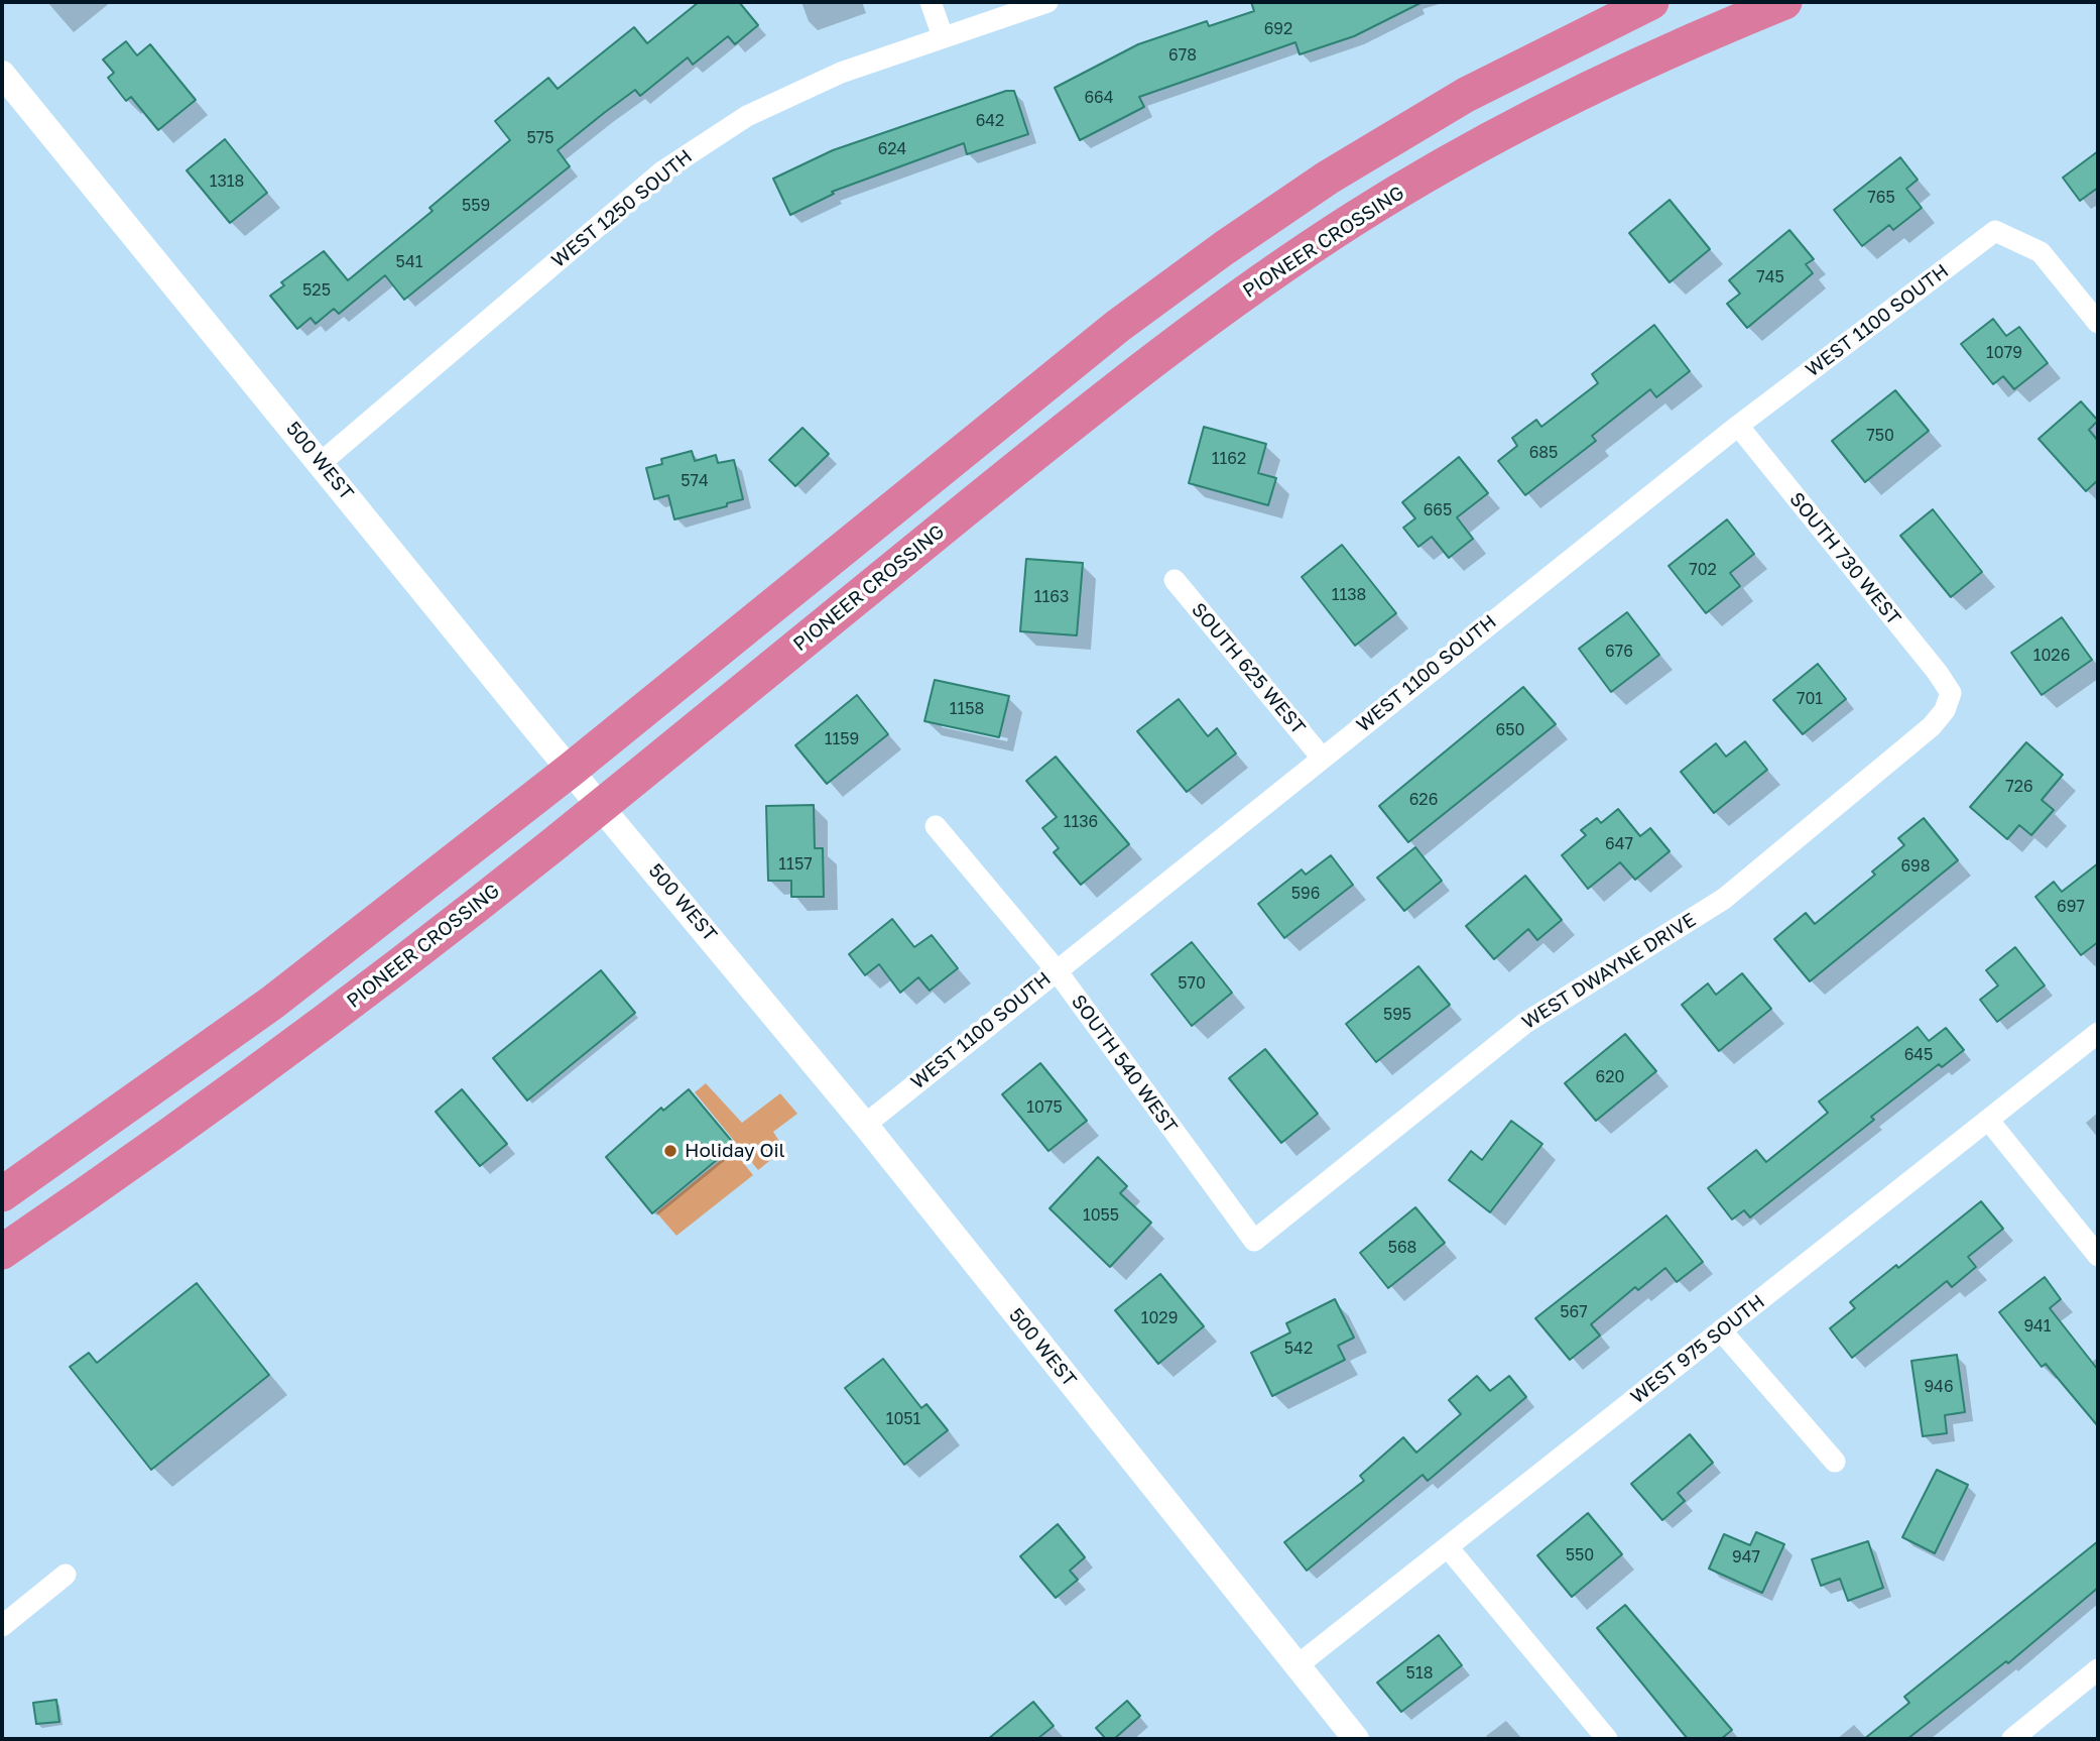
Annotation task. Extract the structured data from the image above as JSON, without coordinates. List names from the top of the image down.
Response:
{
  "streets": {
    "highway": ["PIONEER CROSSING"],
    "street": [
      "WEST 1250 SOUTH",
      "WEST 1100 SOUTH",
      "500 WEST",
      "SOUTH 730 WEST",
      "SOUTH 625 WEST",
      "WEST DWAYNE DRIVE",
      "SOUTH 540 WEST",
      "WEST 975 SOUTH"
    ]
  },
  "crossings": [
    ["WEST 1250 SOUTH", "500 WEST"],
    ["PIONEER CROSSING", "500 WEST"],
    ["WEST 1100 SOUTH", "500 WEST"],
    ["WEST 1100 SOUTH", "SOUTH 730 WEST"],
    ["WEST 1100 SOUTH", "SOUTH 625 WEST"],
    ["WEST 1100 SOUTH", "SOUTH 540 WEST"],
    ["500 WEST", "WEST 975 SOUTH"],
    ["SOUTH 730 WEST", "WEST DWAYNE DRIVE"],
    ["WEST DWAYNE DRIVE", "SOUTH 540 WEST"]
  ],
  "places": ["Holiday Oil"],
  "house_numbers": [
    "692",
    "678",
    "664",
    "642",
    "575",
    "624",
    "1318",
    "765",
    "559",
    "541",
    "745",
    "525",
    "1079",
    "750",
    "685",
    "1162",
    "574",
    "665",
    "702",
    "1138",
    "1163",
    "676",
    "1026",
    "701",
    "1158",
    "650",
    "1159",
    "726",
    "626",
    "1136",
    "647",
    "1157",
    "698",
    "596",
    "697",
    "570",
    "595",
    "645",
    "620",
    "1075",
    "1055",
    "568",
    "567",
    "1029",
    "941",
    "542",
    "946",
    "1051",
    "550",
    "947",
    "518"
  ]
}
